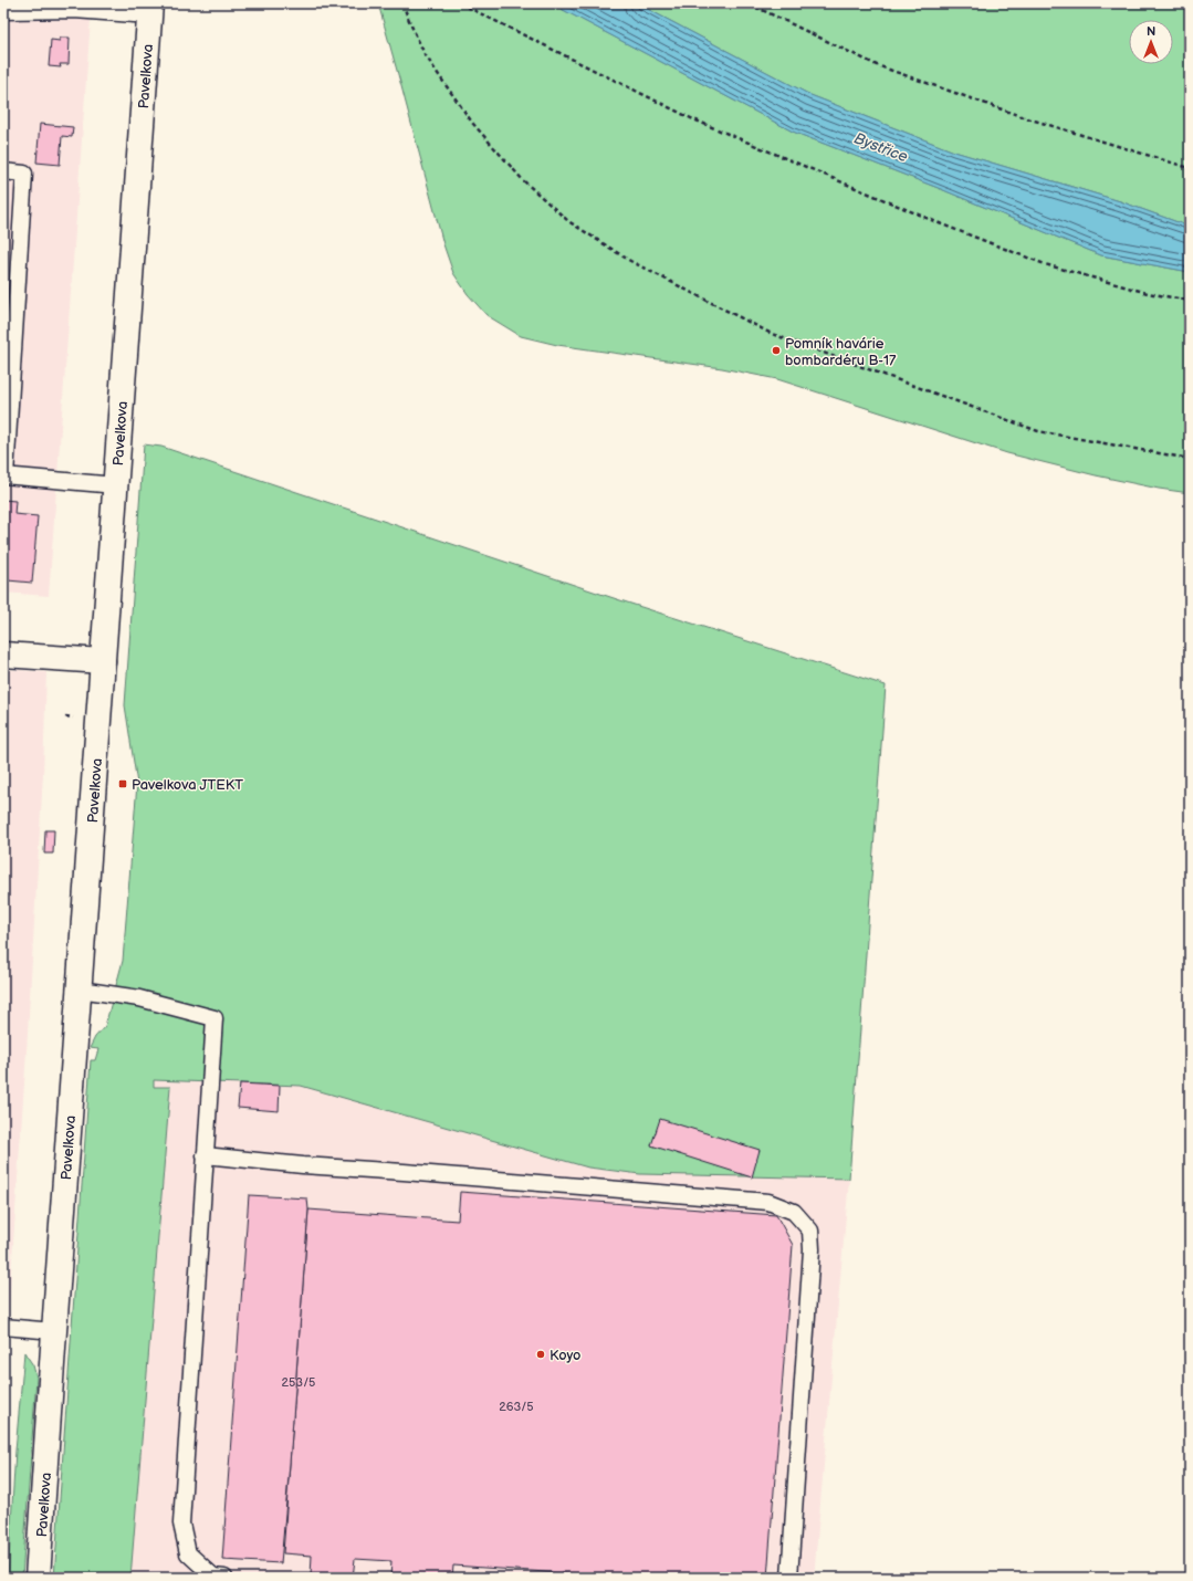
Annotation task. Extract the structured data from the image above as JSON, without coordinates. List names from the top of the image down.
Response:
{
  "streets": {
    "street": ["Pavelkova"]
  },
  "water": ["Bystřice"],
  "places": {
    "other": ["Pomník havárie bombardéru B-17", "Koyo"],
    "transit": ["Pavelkova JTEKT"]
  },
  "house_numbers": ["253/5", "263/5"],
  "north": "top"
}
